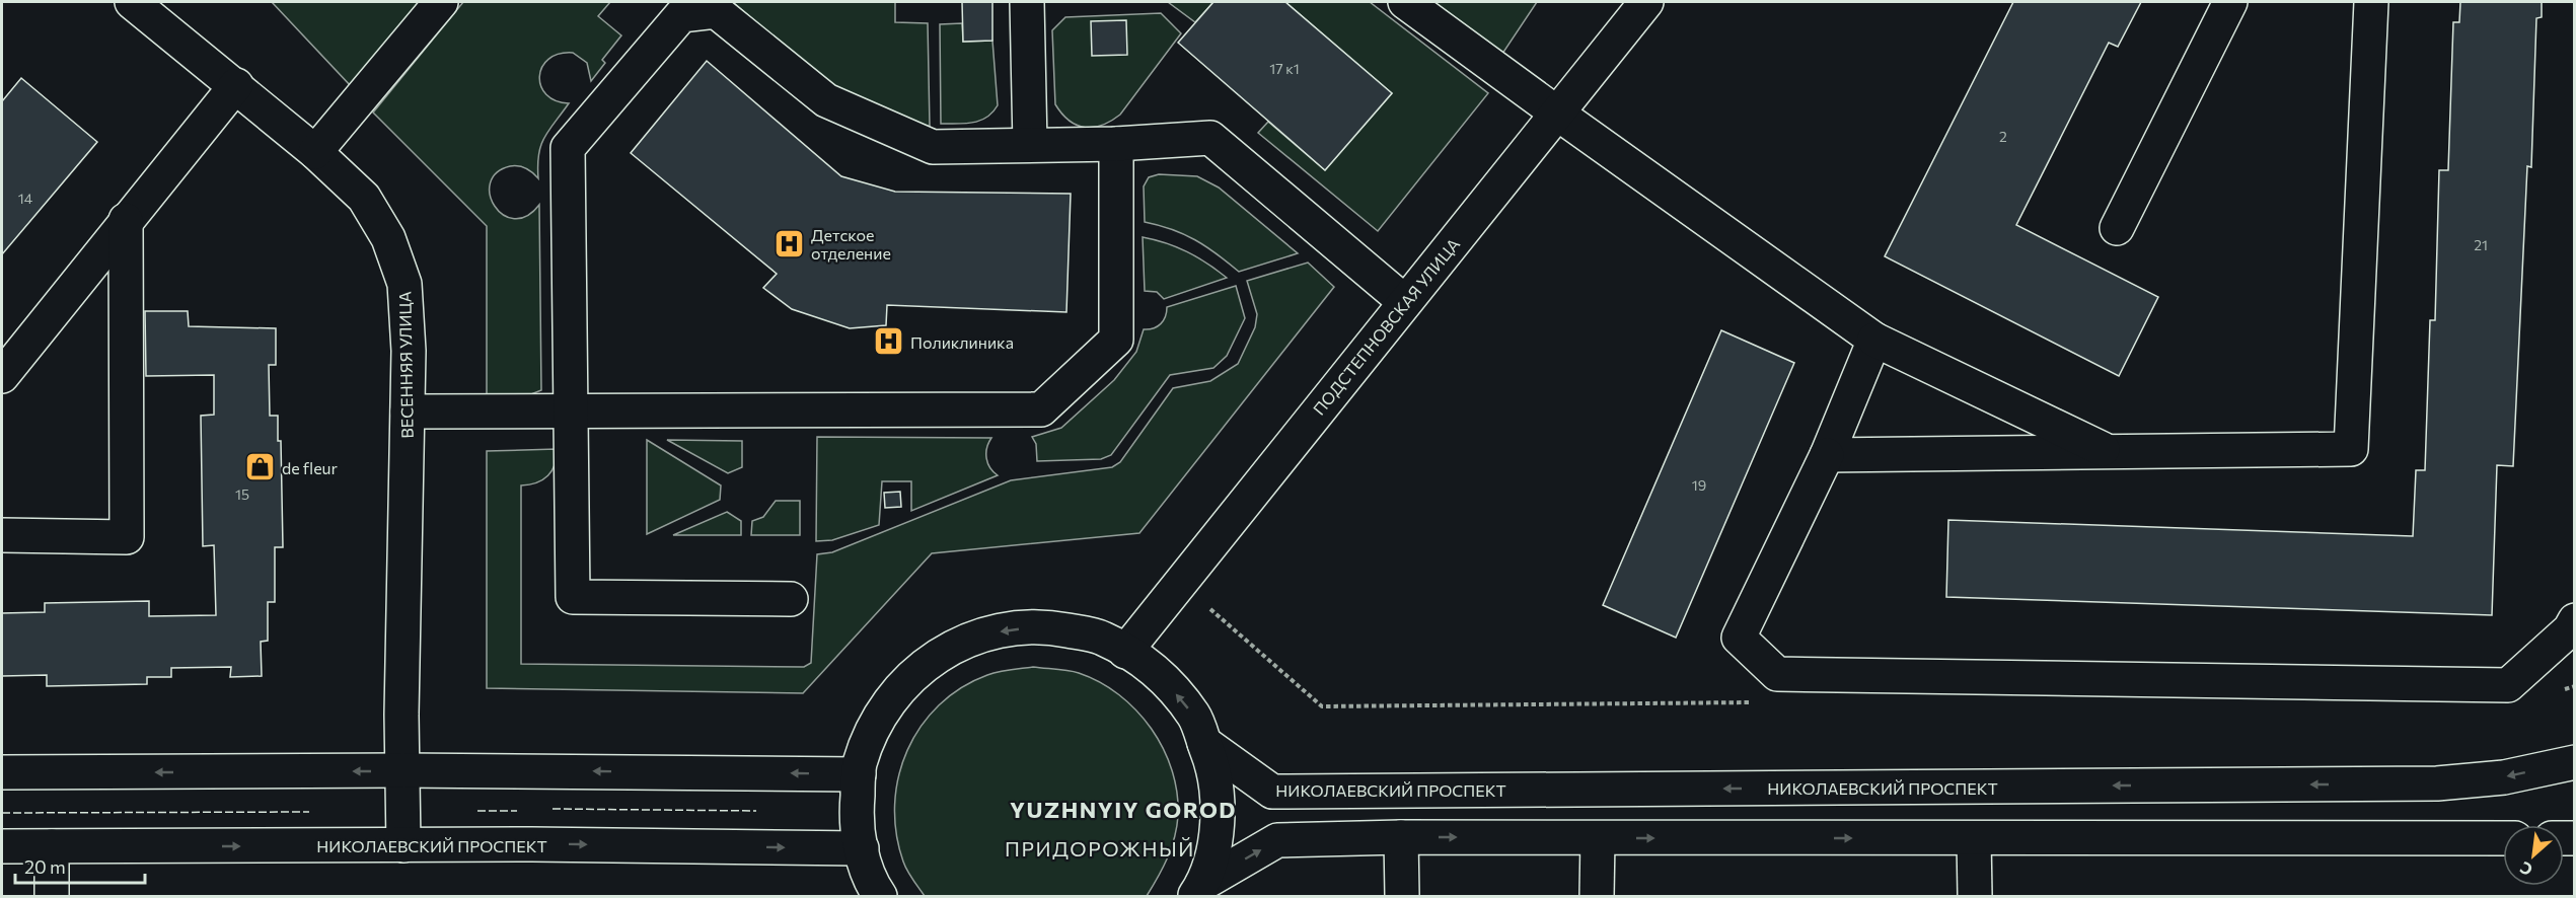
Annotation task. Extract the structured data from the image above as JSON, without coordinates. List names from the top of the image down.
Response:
{
  "streets": {
    "main road": ["ПОДСТЕПНОВСКАЯ УЛИЦА", "ВЕСЕННЯЯ УЛИЦА", "НИКОЛАЕВСКИЙ ПРОСПЕКТ"]
  },
  "crossings": [
    ["ВЕСЕННЯЯ УЛИЦА", "НИКОЛАЕВСКИЙ ПРОСПЕКТ"]
  ],
  "districts": ["YUZHNYIY GOROD", "ПРИДОРОЖНЫЙ"],
  "places": {
    "hospital": ["Детское отделение", "Поликлиника"],
    "shop": ["de fleur"]
  },
  "house_numbers": [
    "17 к1",
    "2",
    "14",
    "21",
    "19",
    "15"
  ],
  "scale_bar": "20 m",
  "north": "bottom left"
}
